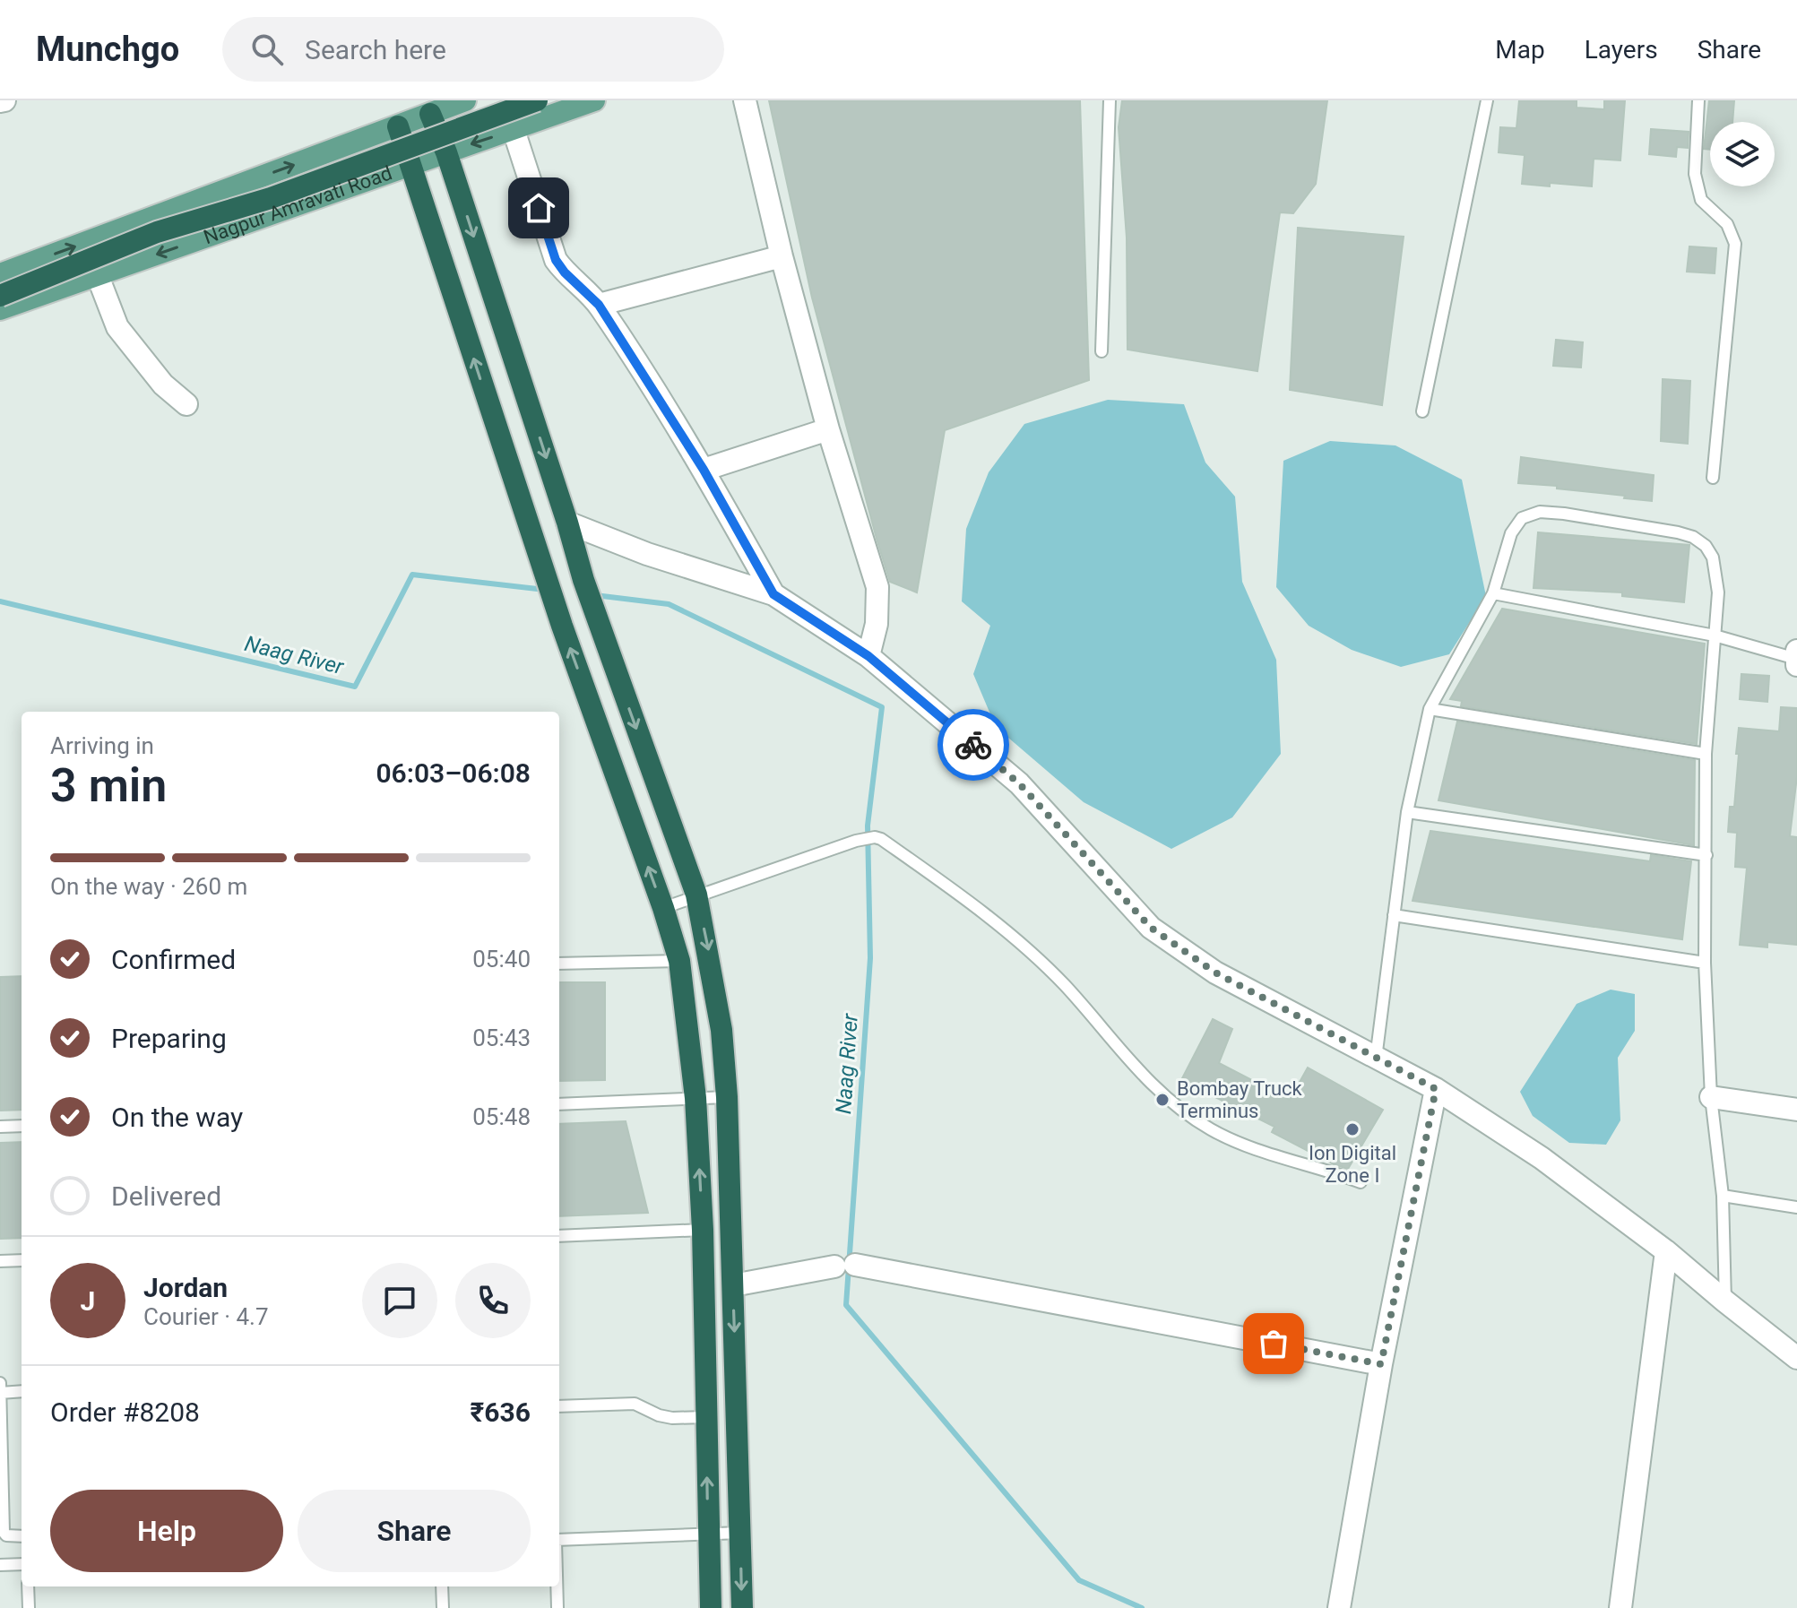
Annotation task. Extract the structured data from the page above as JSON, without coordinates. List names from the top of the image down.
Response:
{
  "streets": {
    "main road": ["Nagpur Amravati Road"]
  },
  "water": ["Naag River"],
  "places": ["Bombay Truck Terminus", "Ion Digital Zone I"],
  "page": {
    "header": "Munchgo",
    "search": "Search here",
    "nav": ["Map", "Layers", "Share"],
    "heading": ["3 min", "Arriving in", "06:03–06:08"],
    "panel": [
      "Jordan",
      "Courier · 4.7",
      "Order #8208",
      "₹636"
    ],
    "bar": "On the way · 260 m",
    "list": [
      ["Confirmed", "05:40"],
      ["Preparing", "05:43"],
      ["On the way", "05:48"],
      "Delivered"
    ],
    "round": "J",
    "buttons": ["Help", "Share"]
  }
}
